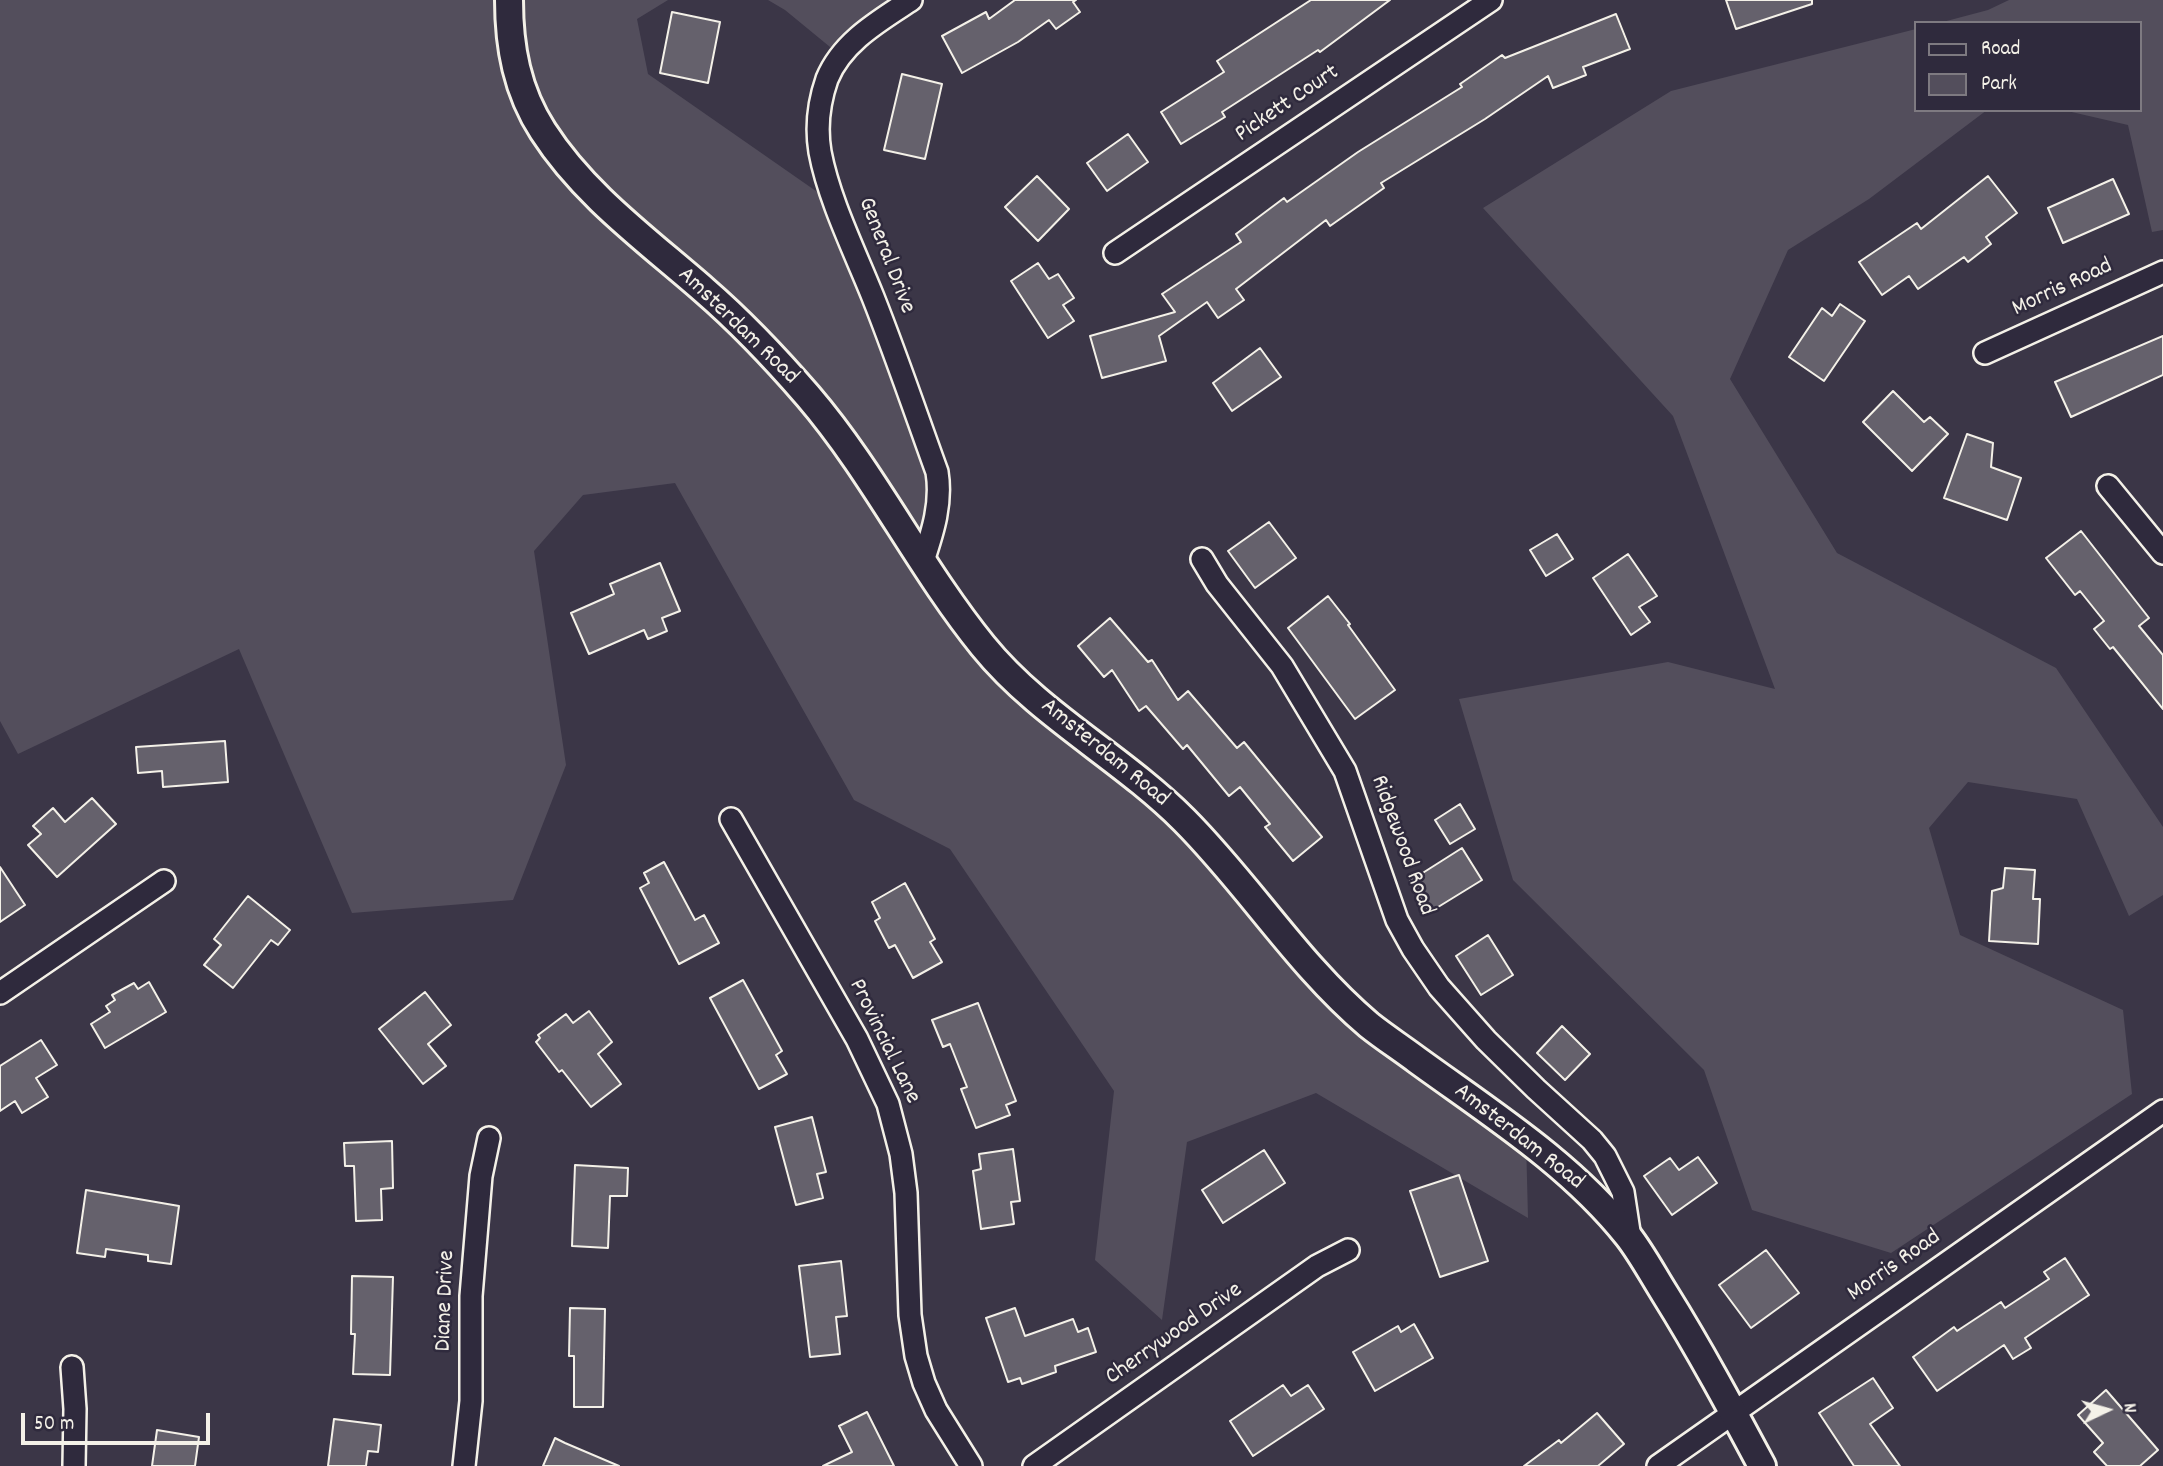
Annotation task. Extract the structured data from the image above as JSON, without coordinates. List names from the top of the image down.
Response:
{
  "streets": {
    "street": [
      "Pickett Court",
      "General Drive",
      "Morris Road",
      "Amsterdam Road",
      "Ridgewood Road",
      "Provincial Lane",
      "Diane Drive",
      "Cherrywood Drive"
    ]
  },
  "crossings": [
    ["General Drive", "Amsterdam Road"],
    ["Morris Road", "Amsterdam Road"],
    ["Amsterdam Road", "Ridgewood Road"]
  ],
  "legend": ["Road", "Park"],
  "scale_bar": "50 m",
  "north": "right"
}
